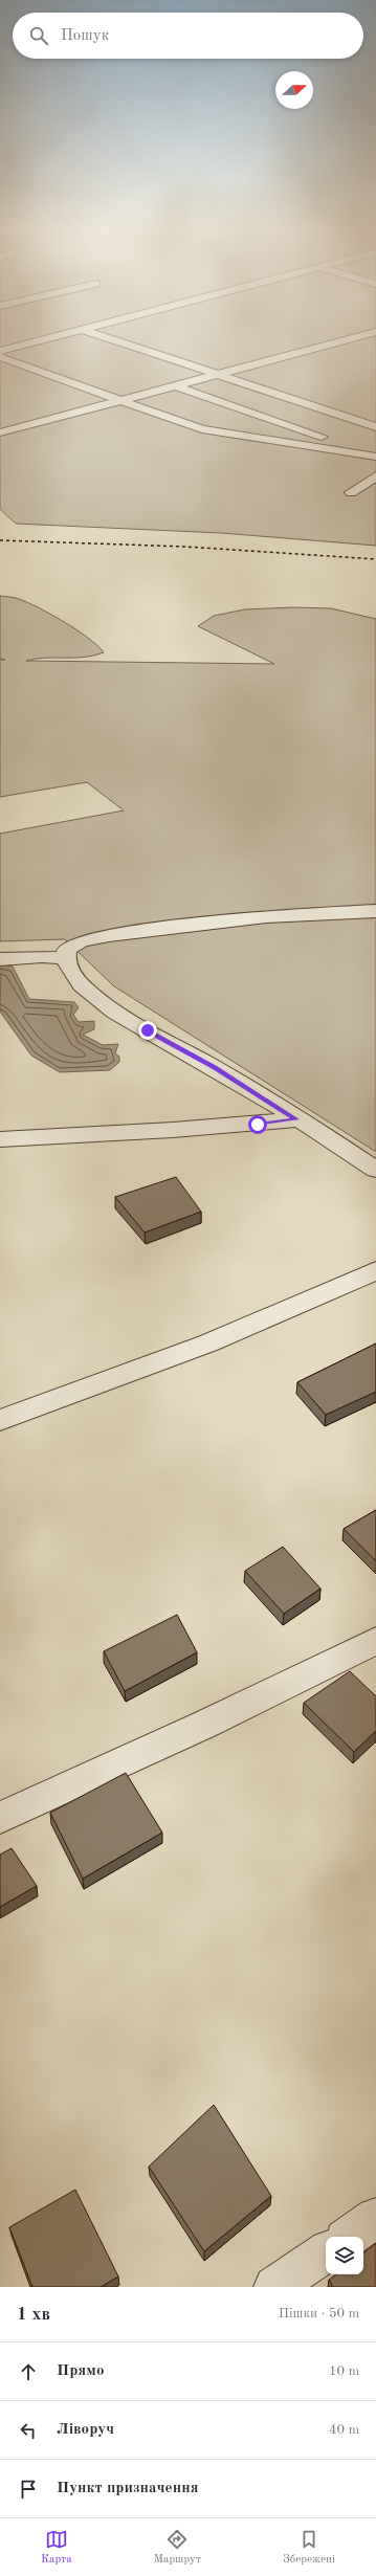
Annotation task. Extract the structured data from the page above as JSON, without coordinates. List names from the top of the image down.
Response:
{
  "north": "right",
  "page": {
    "search": "Пошук",
    "heading": ["1 хв", "Пішки · 50 m"],
    "list": [
      ["Прямо", "10 m"],
      ["Ліворуч", "40 m"],
      "Пункт призначення"
    ],
    "nav": ["Карта", "Маршрут", "Збережені"]
  }
}
